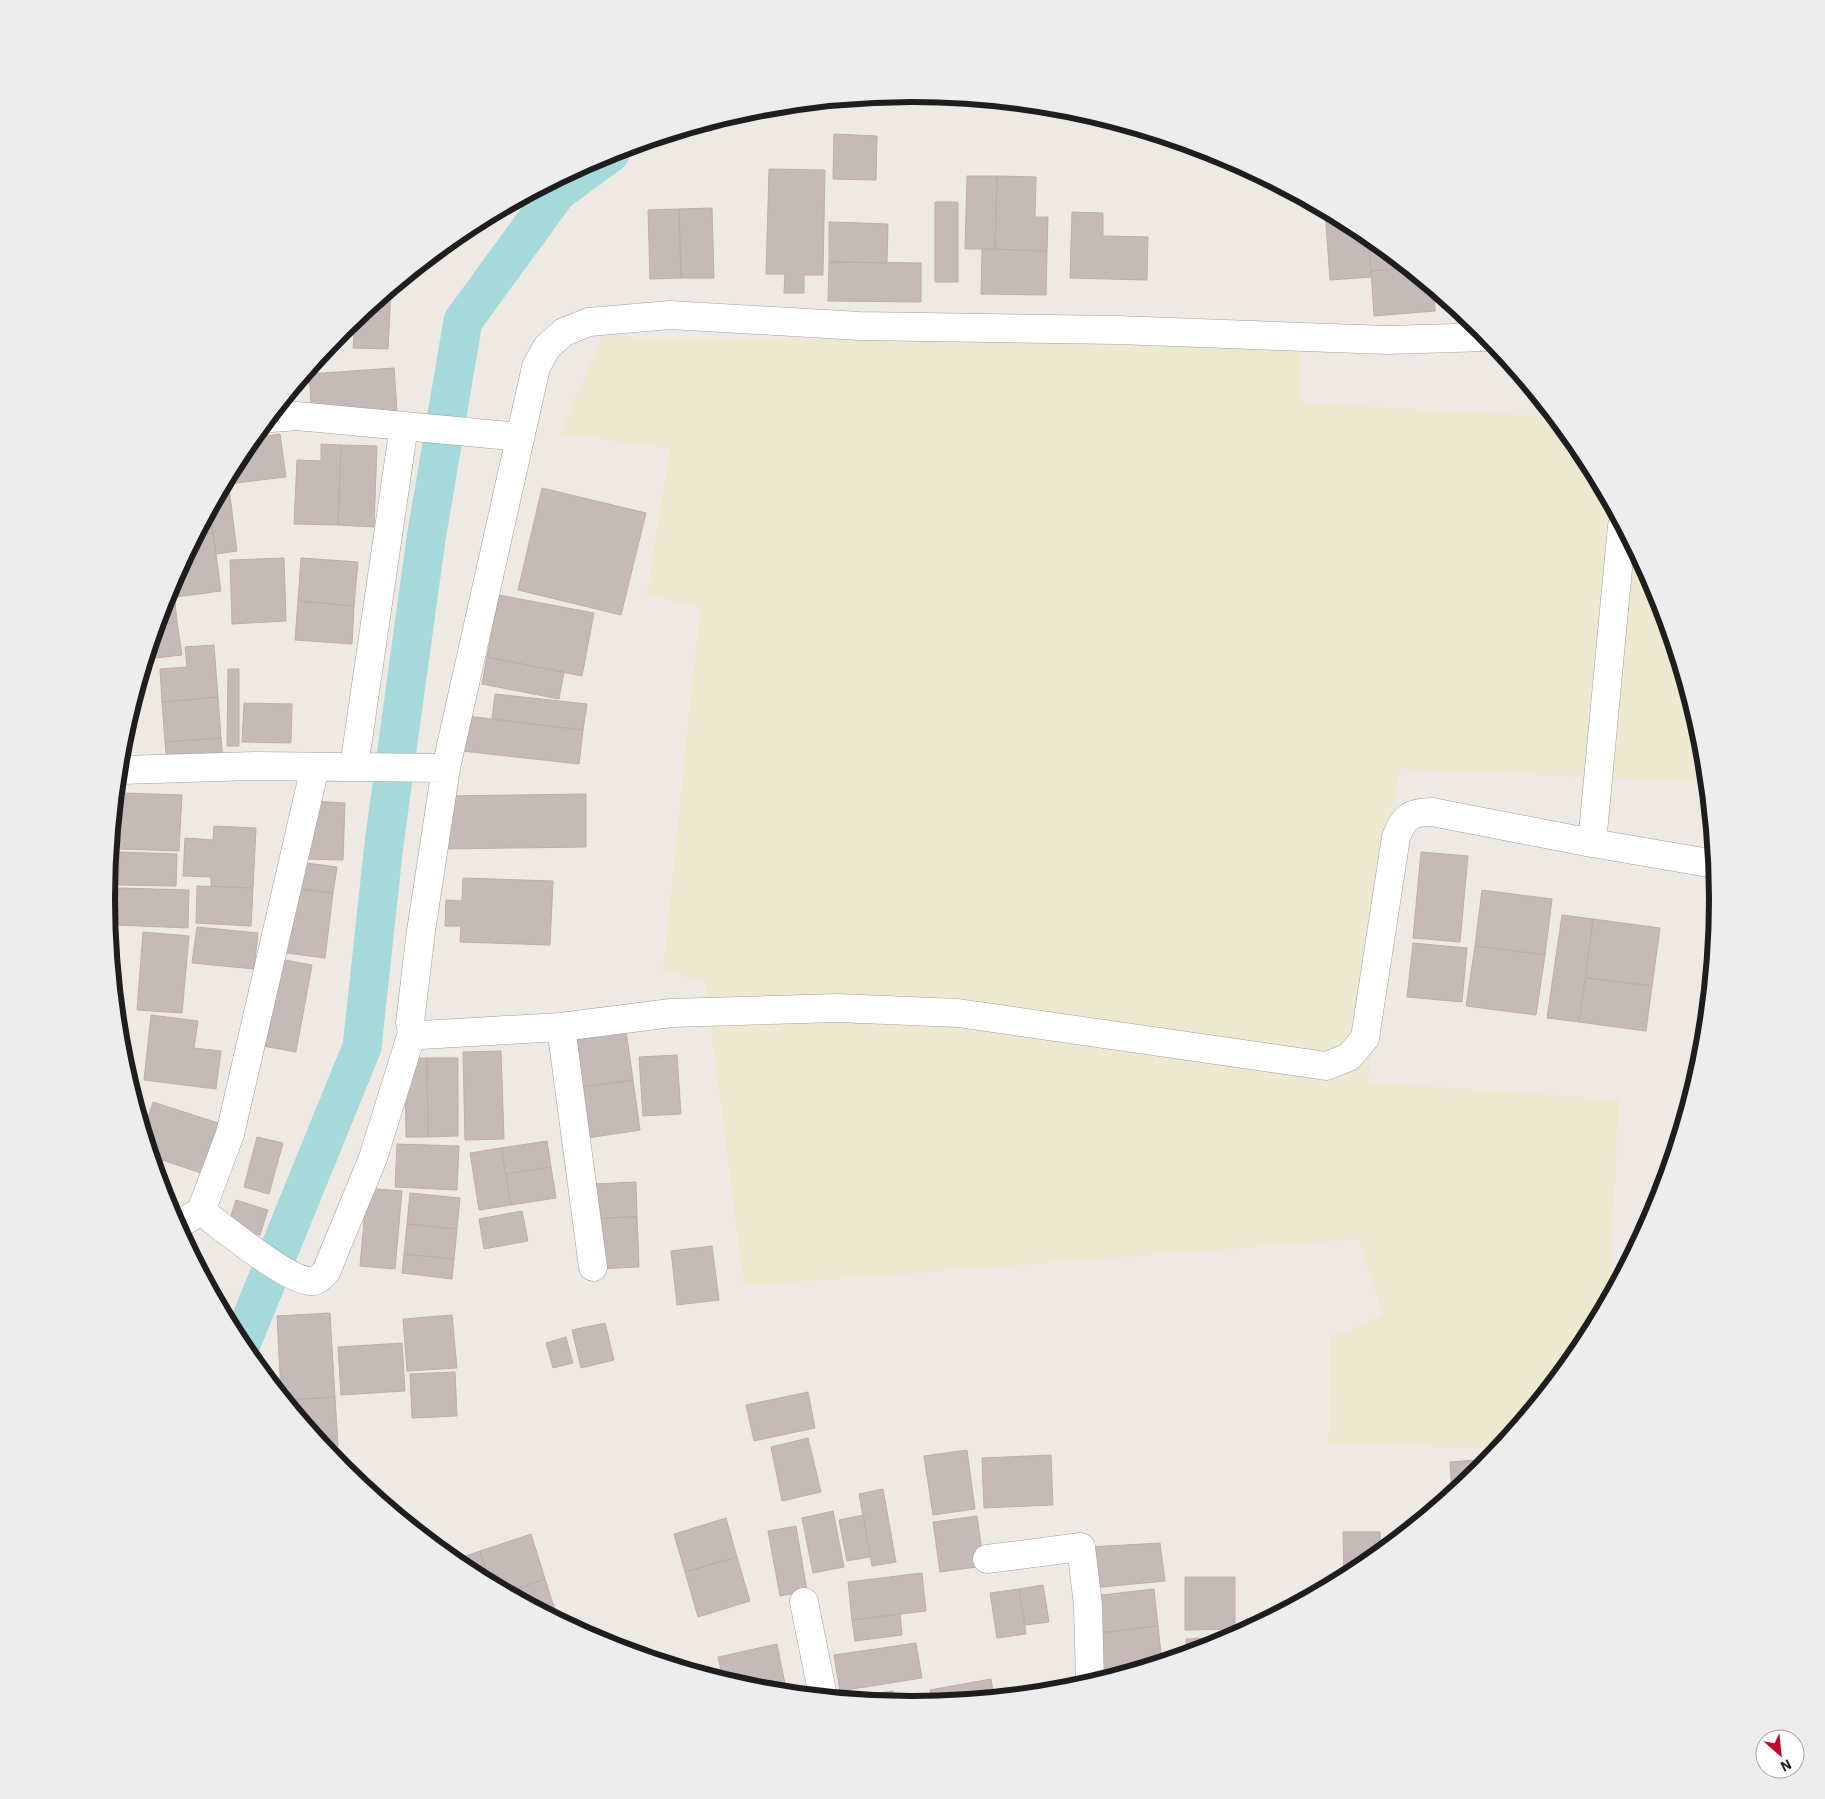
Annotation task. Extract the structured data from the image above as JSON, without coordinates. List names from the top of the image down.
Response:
{
  "north": "bottom right"
}
